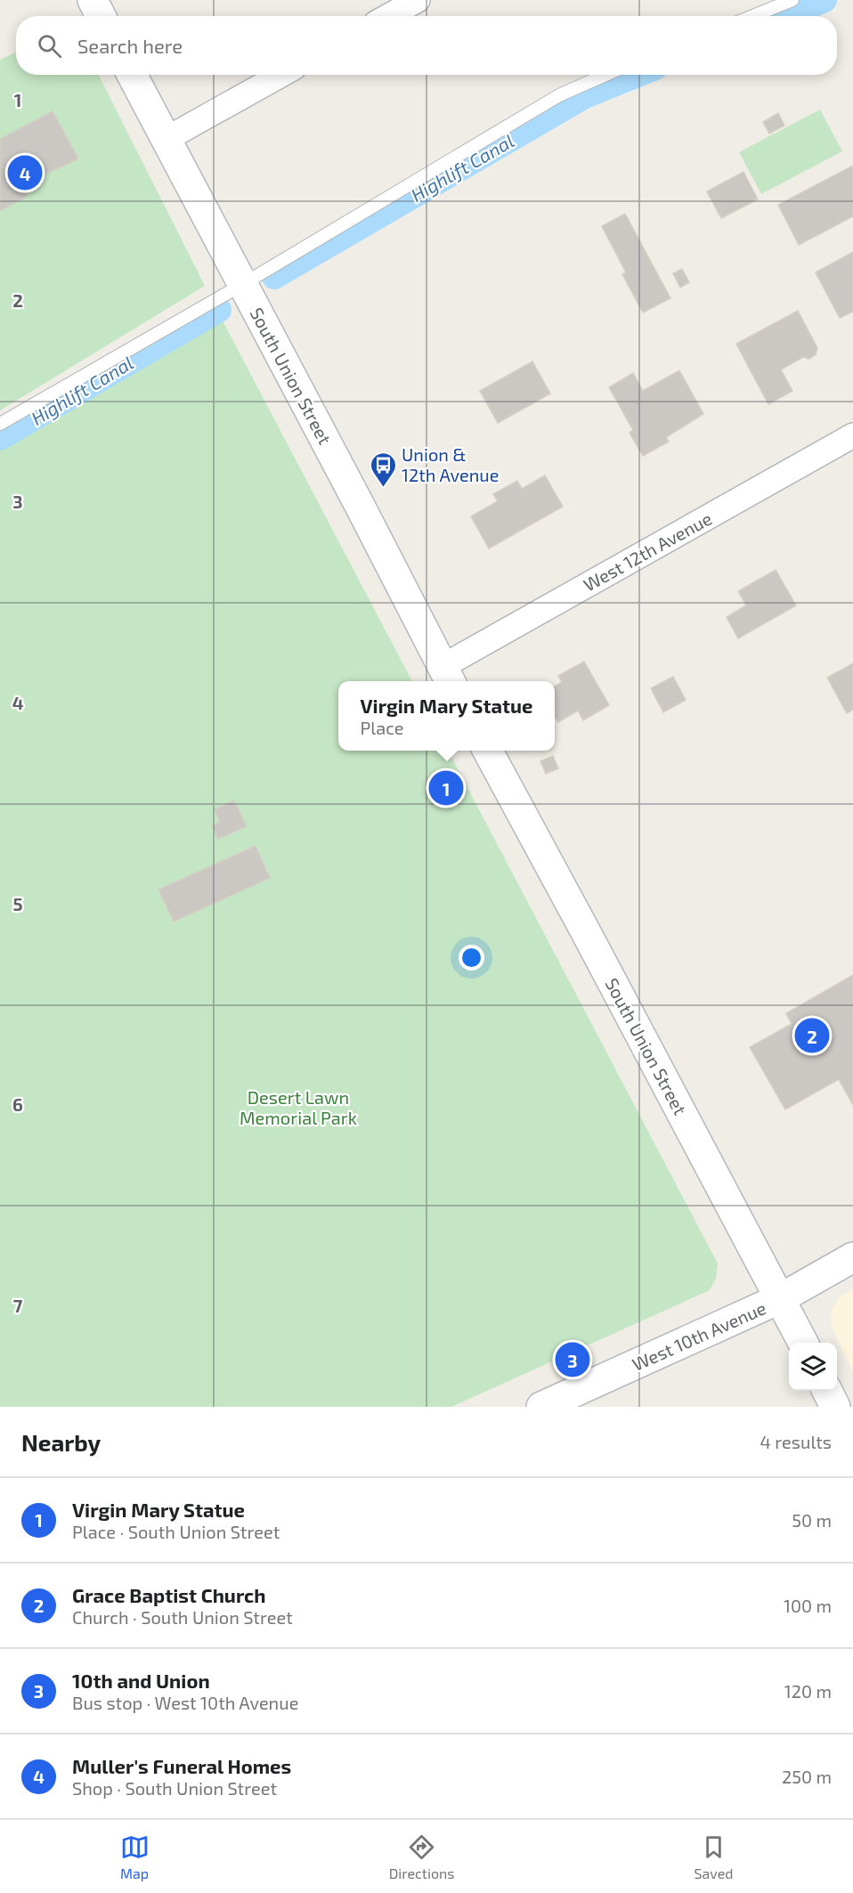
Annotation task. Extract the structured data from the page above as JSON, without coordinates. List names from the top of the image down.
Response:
{
  "streets": {
    "main road": ["South Union Street", "West 10th Avenue"],
    "street": ["West 12th Avenue"]
  },
  "crossings": [
    ["South Union Street", "West 12th Avenue"],
    ["South Union Street", "West 10th Avenue"]
  ],
  "water": ["Highlift Canal"],
  "parks": ["Desert Lawn Memorial Park"],
  "places": {
    "bus stop": ["Union & 12th Avenue"]
  },
  "page": {
    "search": "Search here",
    "pins": [
      "4",
      "1",
      "2",
      "3"
    ],
    "popup": ["Virgin Mary Statue", "Place"],
    "heading": ["Nearby", "4 results"],
    "list": [
      {
        "mark": "1",
        "name": "Virgin Mary Statue",
        "note": "Place · South Union Street",
        "value": "50 m"
      },
      {
        "mark": "2",
        "name": "Grace Baptist Church",
        "note": "Church · South Union Street",
        "value": "100 m"
      },
      {
        "mark": "3",
        "name": "10th and Union",
        "note": "Bus stop · West 10th Avenue",
        "value": "120 m"
      },
      {
        "mark": "4",
        "name": "Muller's Funeral Homes",
        "note": "Shop · South Union Street",
        "value": "250 m"
      }
    ],
    "nav": ["Map", "Directions", "Saved"]
  },
  "grid": {
    "rows": [
      "1",
      "2",
      "3",
      "4",
      "5",
      "6",
      "7"
    ]
  }
}
